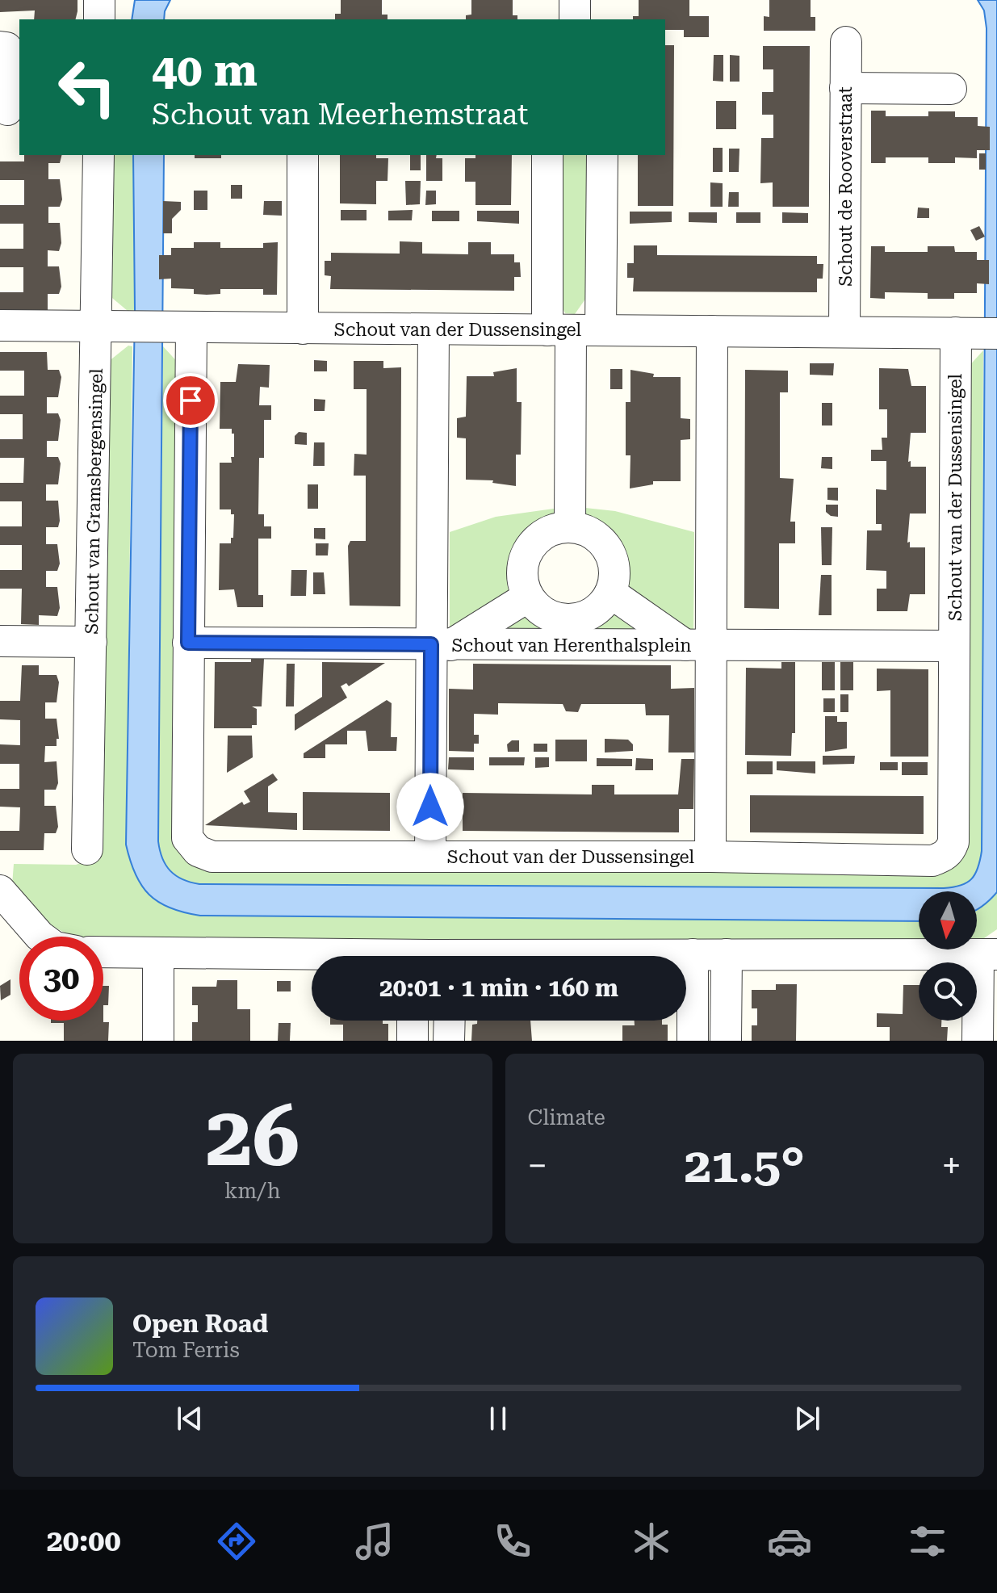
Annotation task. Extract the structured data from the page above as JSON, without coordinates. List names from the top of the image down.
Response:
{
  "streets": {
    "street": [
      "Schout de Rooverstraat",
      "Schout van der Dussensingel",
      "Schout van Gramsbergensingel",
      "Schout van Herenthalsplein"
    ]
  },
  "crossings": [
    ["Schout de Rooverstraat", "Schout van der Dussensingel"],
    ["Schout van der Dussensingel", "Schout van Gramsbergensingel"],
    ["Schout van der Dussensingel", "Schout van Herenthalsplein"]
  ],
  "north": "bottom",
  "page": {
    "turn": ["40 m", "Schout van Meerhemstraat"],
    "limit": "30",
    "trip": "20:01 · 1 min · 160 m",
    "tile": [
      ["26", "km/h"],
      "Climate"
    ],
    "heat": ["−", "21.5°", "+"],
    "song": ["Open Road", "Tom Ferris"],
    "tabs": "20:00"
  }
}
